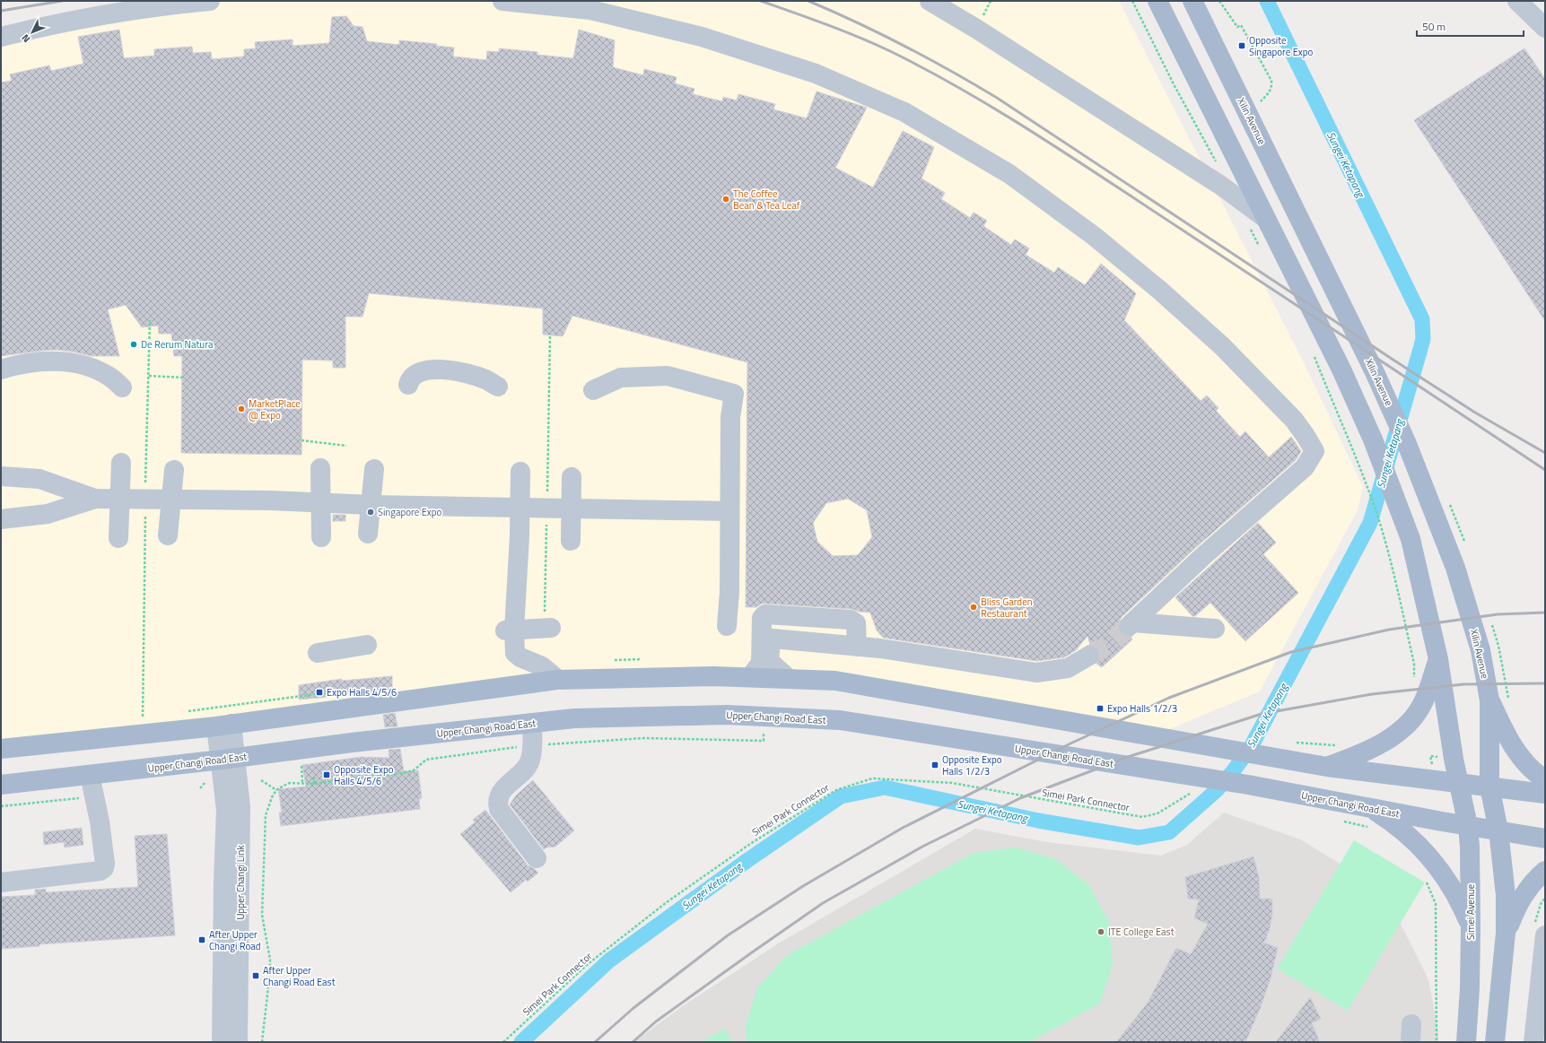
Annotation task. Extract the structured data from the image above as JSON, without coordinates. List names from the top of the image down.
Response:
{
  "streets": {
    "main road": ["Xilin Avenue", "Upper Changi Road East", "Simei Avenue"],
    "street": ["Upper Changi Link"],
    "path": ["Simei Park Connector"]
  },
  "crossings": [
    ["Upper Changi Road East", "Simei Park Connector"],
    ["Upper Changi Road East", "Upper Changi Link"],
    ["Upper Changi Road East", "Simei Avenue"]
  ],
  "water": ["Sungei Ketapang"],
  "places": {
    "transit": [
      "Opposite Singapore Expo",
      "Expo Halls 4/5/6",
      "Expo Halls 1/2/3",
      "Opposite Expo Halls 1/2/3",
      "Opposite Expo Halls 4/5/6",
      "After Upper Changi Road",
      "After Upper Changi Road East"
    ],
    "other": [
      "The Coffee Bean & Tea Leaf",
      "De Rerum Natura",
      "MarketPlace @ Expo",
      "Singapore Expo",
      "Bliss Garden Restaurant",
      "ITE College East"
    ]
  },
  "scale_bar": "50 m",
  "north": "bottom left"
}
